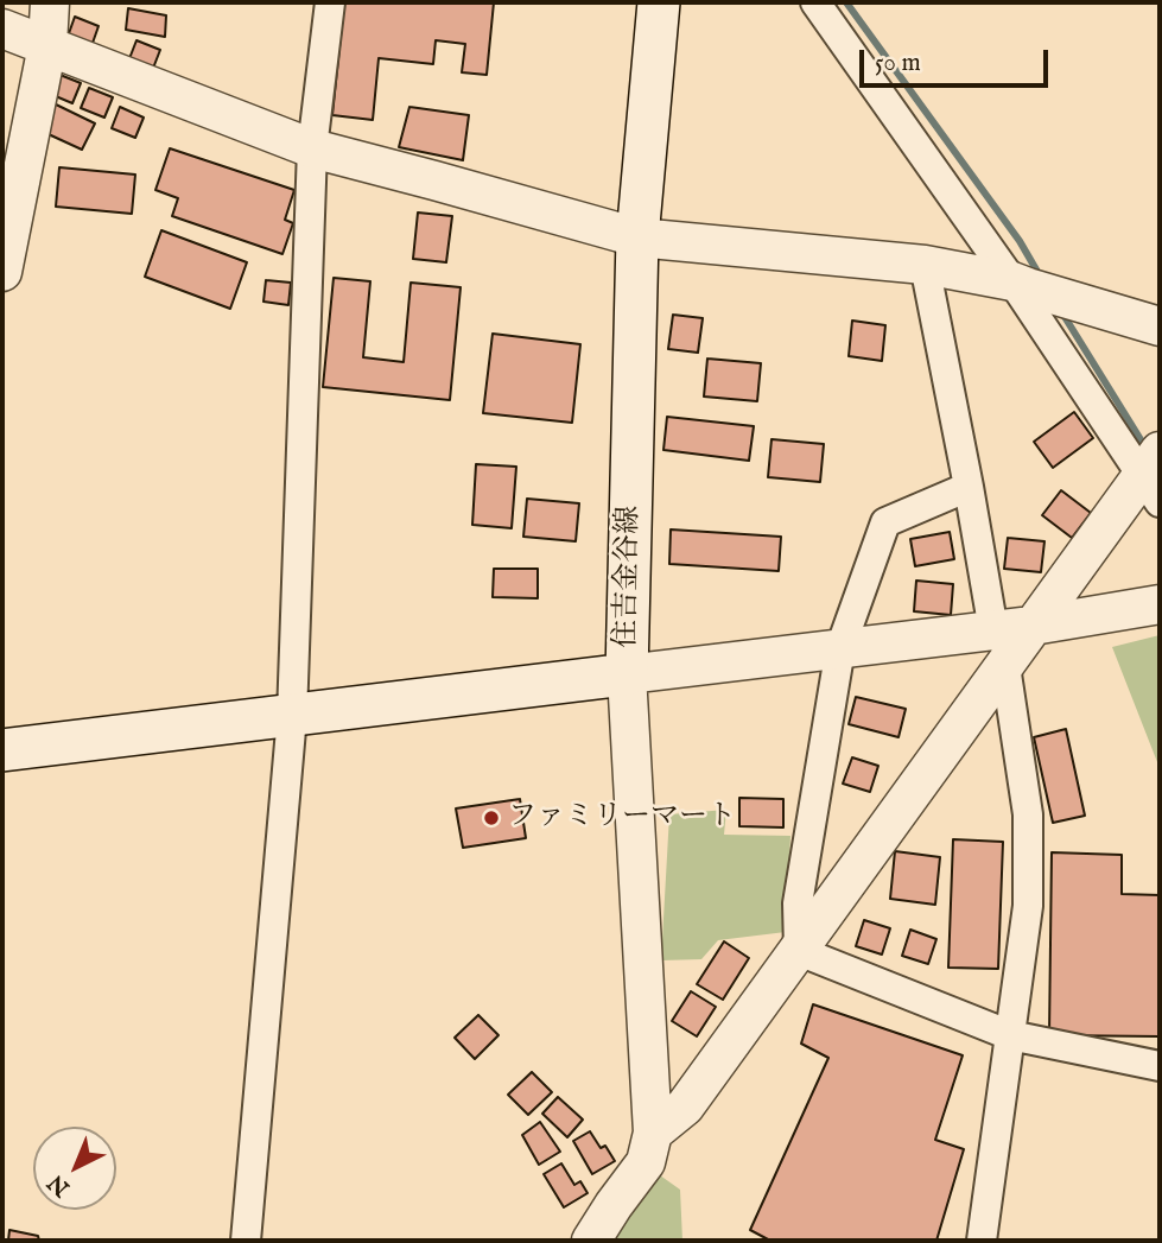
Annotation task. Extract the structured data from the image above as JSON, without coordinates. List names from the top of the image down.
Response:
{
  "streets": {
    "main road": ["住吉金谷線"]
  },
  "places": ["ファミリーマート"],
  "scale_bar": "50 m",
  "north": "bottom left"
}
